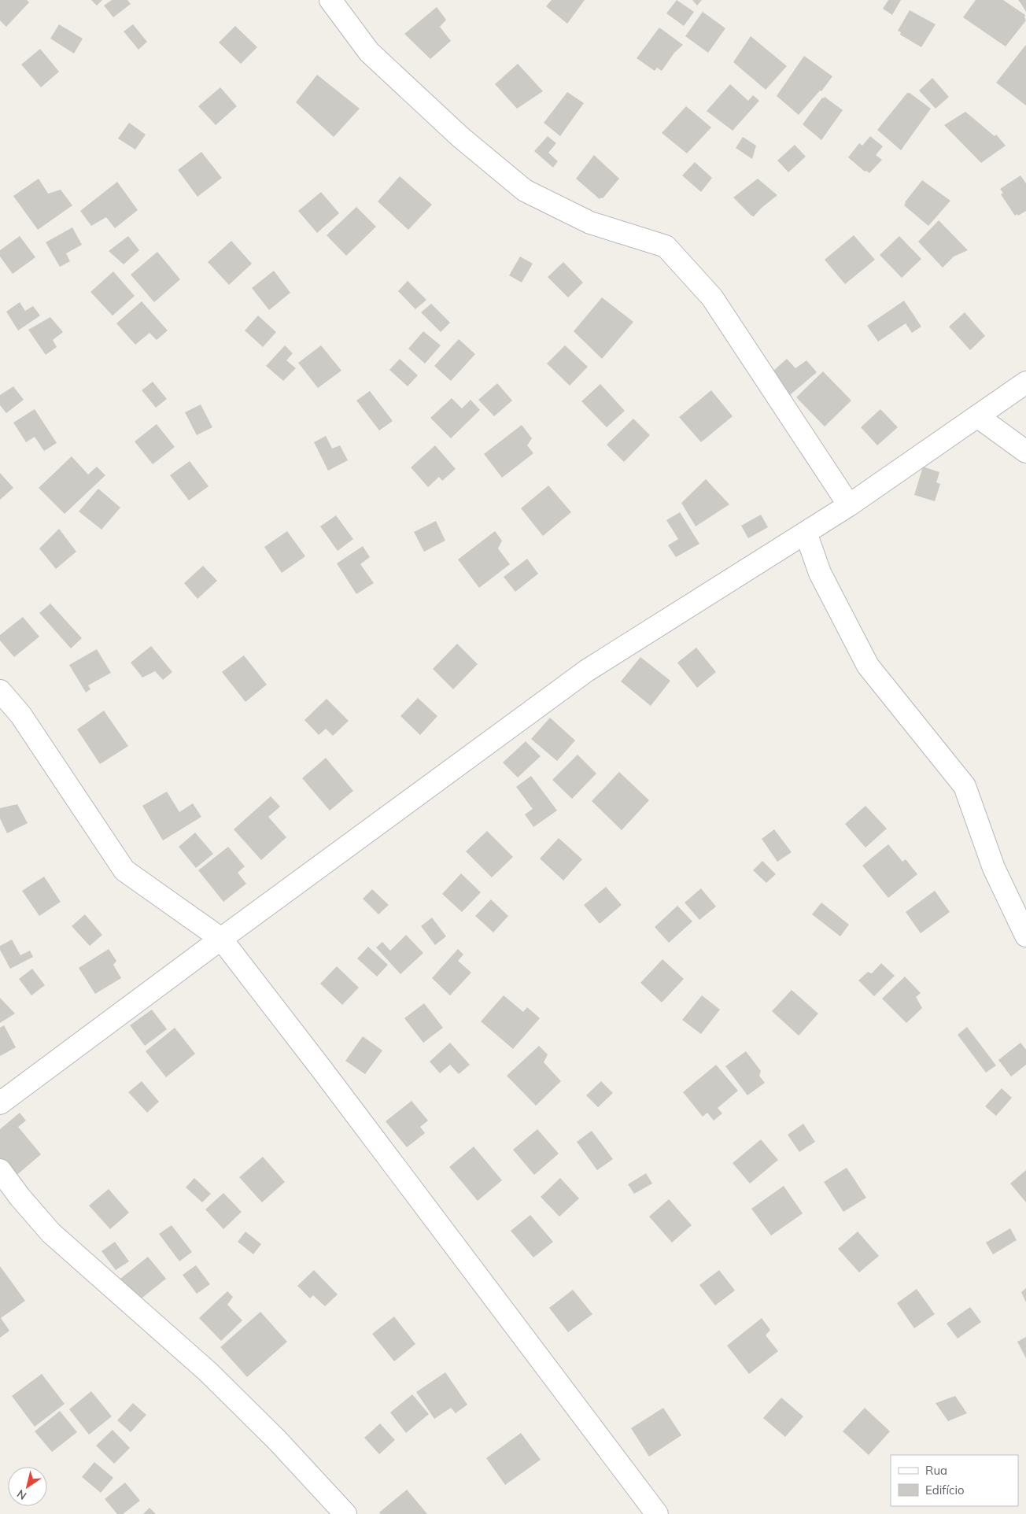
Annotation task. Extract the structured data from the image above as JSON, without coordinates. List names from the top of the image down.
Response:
{
  "legend": ["Rua", "Edifício"],
  "north": "bottom left"
}
